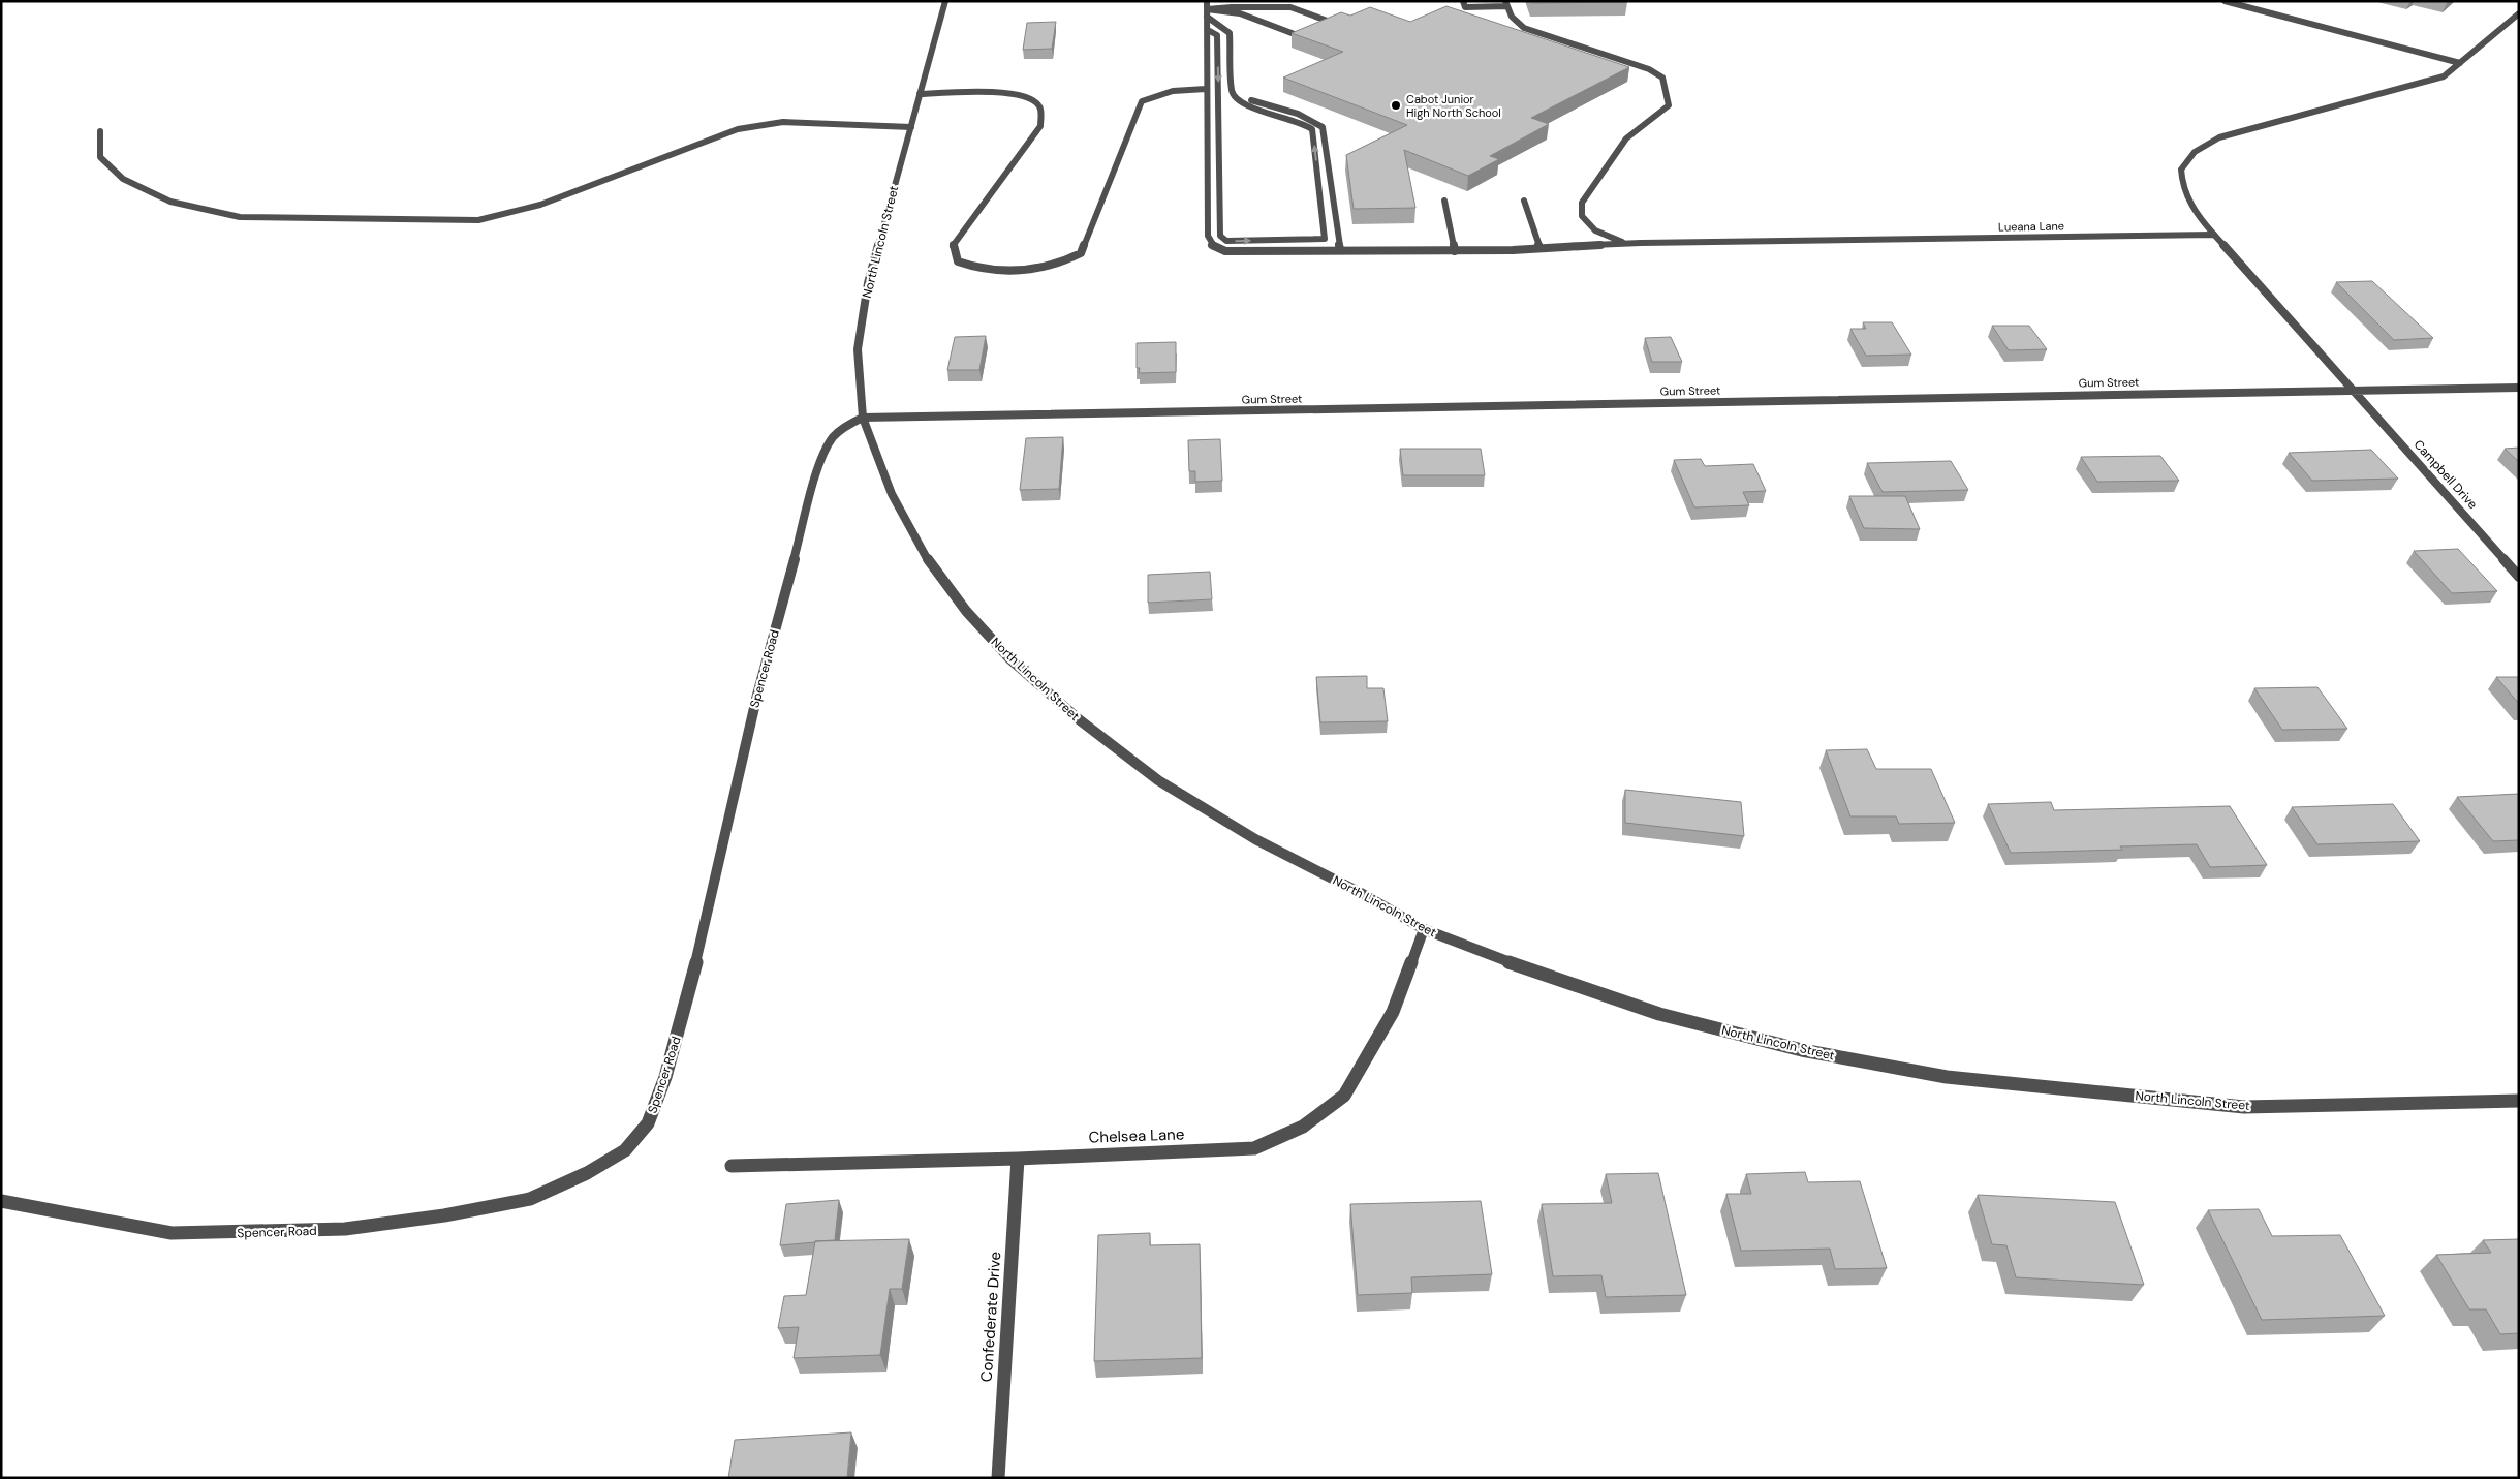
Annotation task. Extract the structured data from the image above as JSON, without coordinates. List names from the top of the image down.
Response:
{
  "streets": {
    "street": [
      "Lueana Lane",
      "North Lincoln Street",
      "Gum Street",
      "Campbell Drive",
      "Spencer Road",
      "Chelsea Lane",
      "Confederate Drive"
    ]
  },
  "crossings": [
    ["North Lincoln Street", "Gum Street"],
    ["North Lincoln Street", "Spencer Road"],
    ["North Lincoln Street", "Chelsea Lane"],
    ["Gum Street", "Campbell Drive"],
    ["Gum Street", "Spencer Road"],
    ["Chelsea Lane", "Confederate Drive"]
  ],
  "places": ["Cabot Junior High North School"]
}
